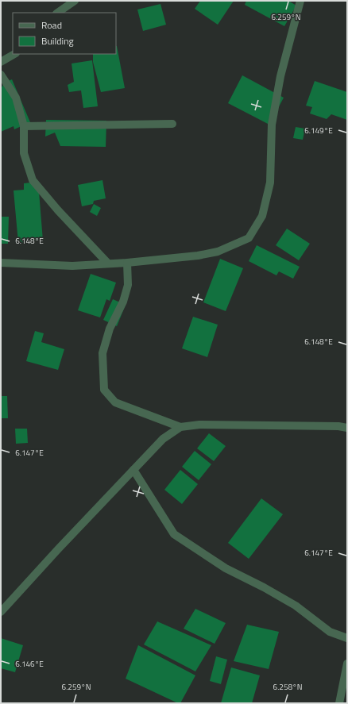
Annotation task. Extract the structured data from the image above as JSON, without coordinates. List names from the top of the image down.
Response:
{
  "legend": ["Road", "Building"],
  "coordinates": [
    "6.259°N",
    "6.149°E",
    "6.148°E",
    "6.147°E",
    "6.146°E",
    "6.258°N"
  ]
}
